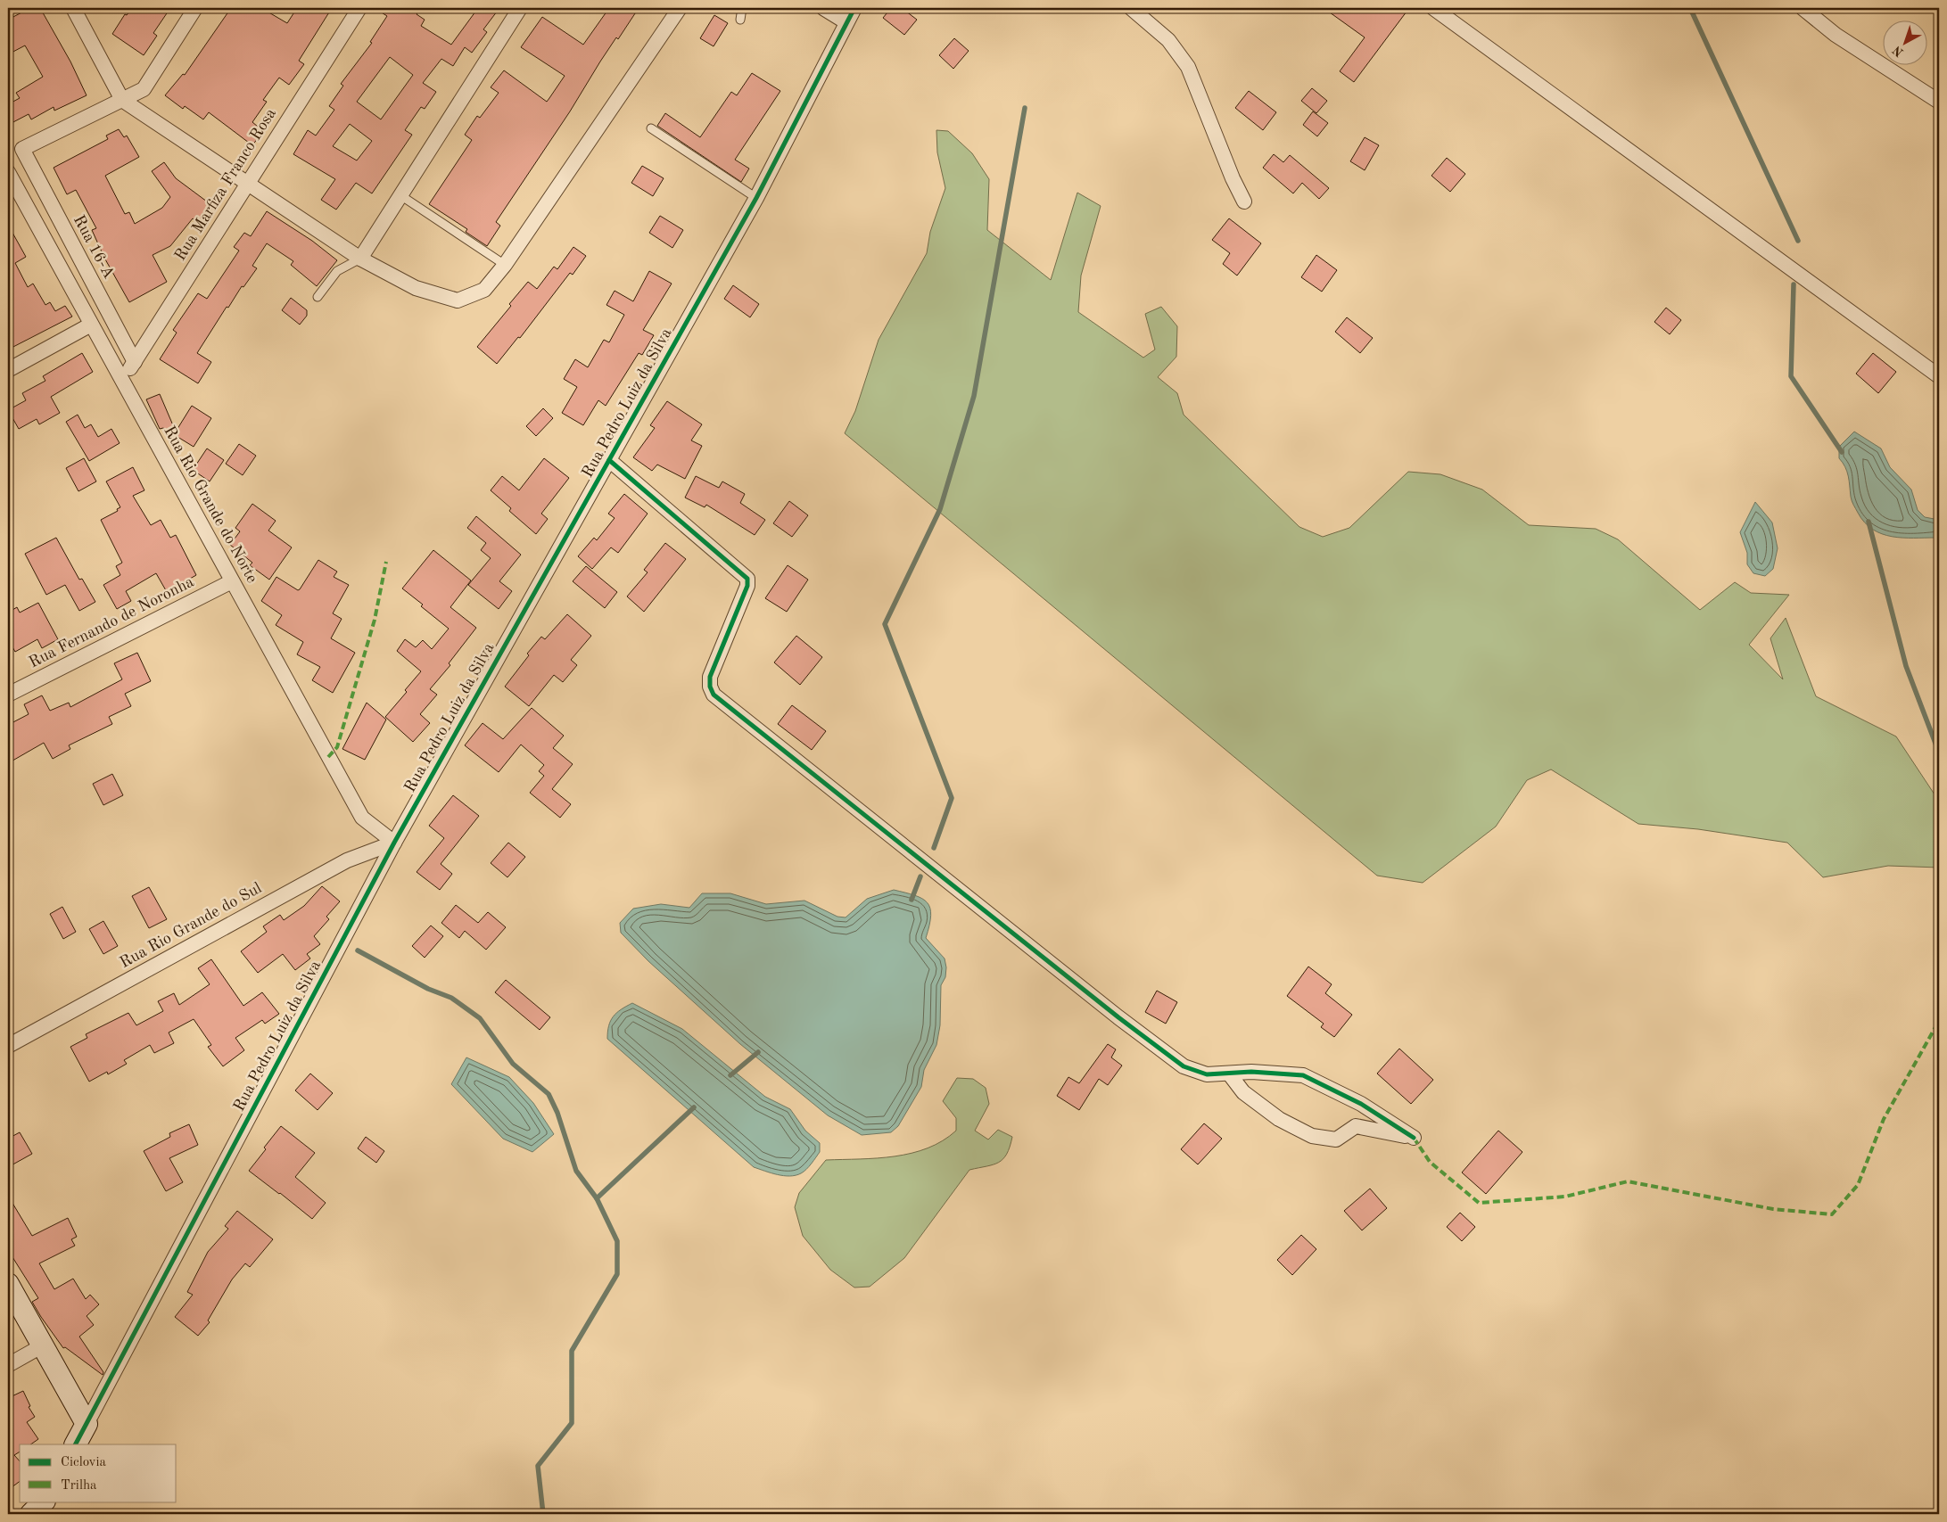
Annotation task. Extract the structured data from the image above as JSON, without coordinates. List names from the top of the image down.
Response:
{
  "streets": {
    "street": [
      "Rua Marfiza Franco Rosa",
      "Rua 16-A",
      "Rua Pedro Luiz da Silva",
      "Rua Rio Grande do Norte",
      "Rua Fernando de Noronha",
      "Rua Rio Grande do Sul"
    ]
  },
  "crossings": [
    ["Rua Marfiza Franco Rosa", "Rua 16-A"],
    ["Rua Marfiza Franco Rosa", "Rua Rio Grande do Norte"],
    ["Rua Pedro Luiz da Silva", "Rua Rio Grande do Norte"],
    ["Rua Pedro Luiz da Silva", "Rua Rio Grande do Sul"],
    ["Rua Rio Grande do Norte", "Rua Fernando de Noronha"],
    ["Rua Rio Grande do Norte", "Rua Rio Grande do Sul"]
  ],
  "legend": ["Ciclovia", "Trilha"],
  "north": "bottom left"
}
